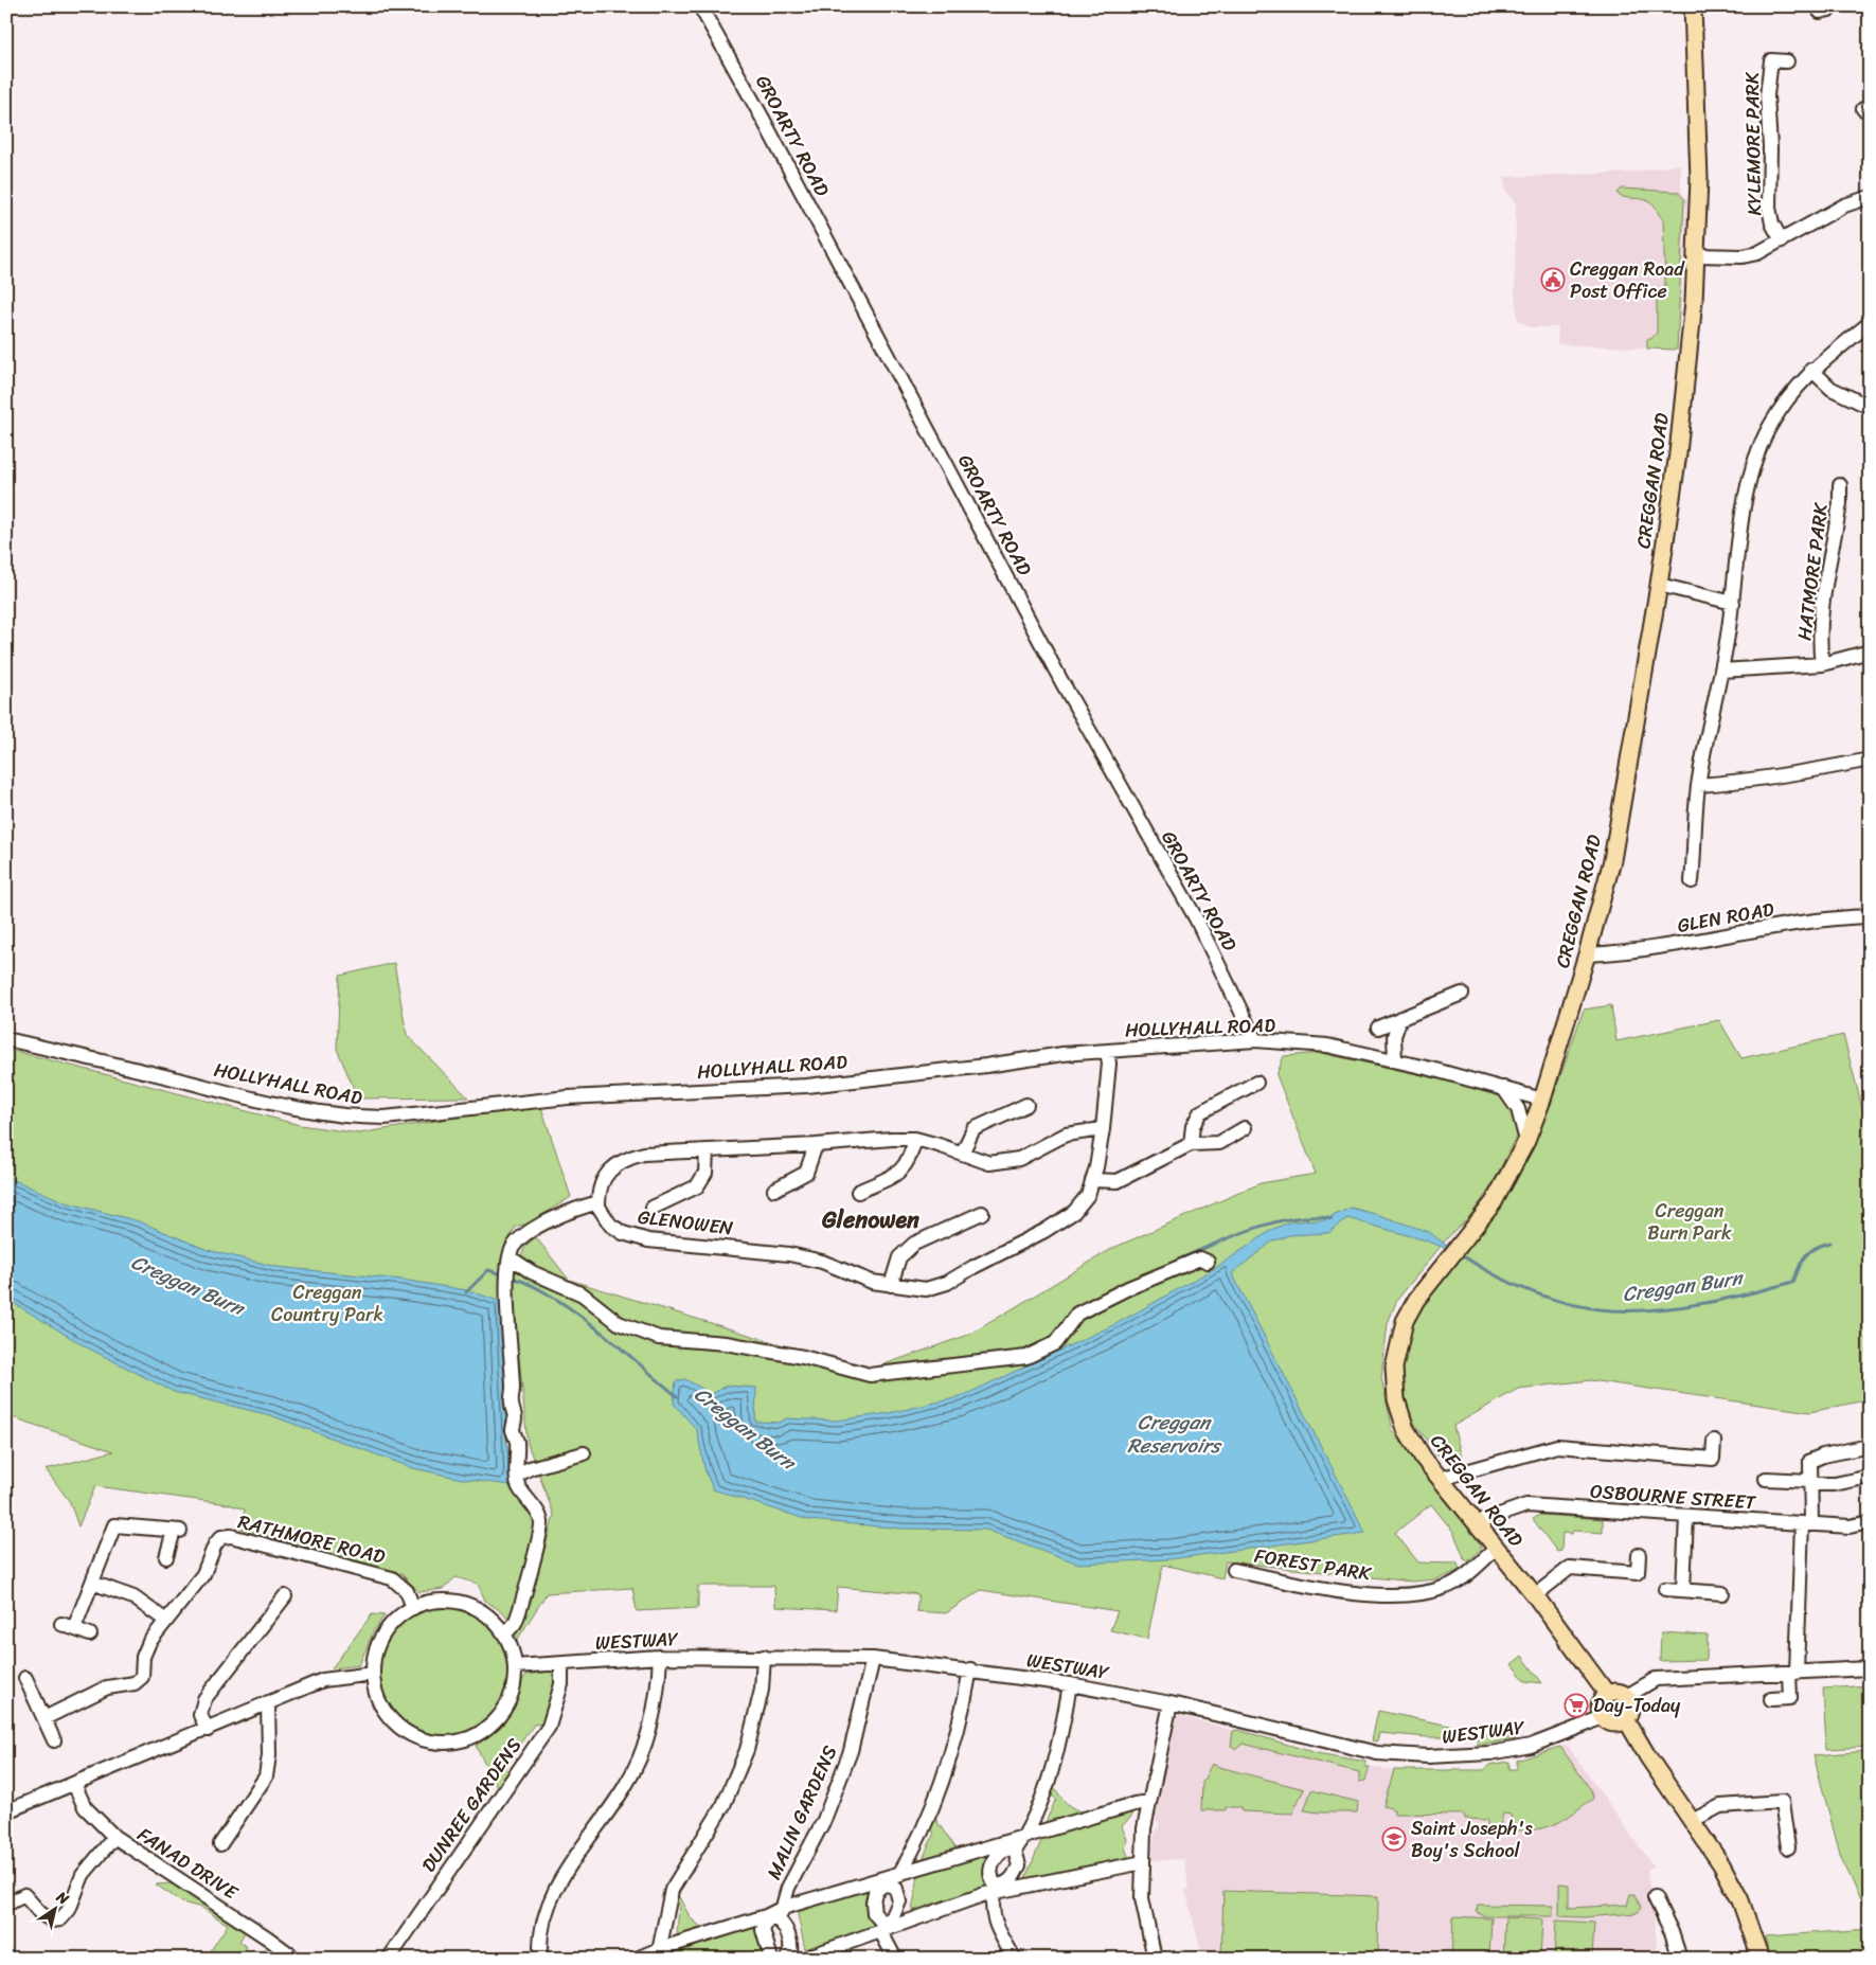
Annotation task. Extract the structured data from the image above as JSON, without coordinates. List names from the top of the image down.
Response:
{
  "streets": {
    "main road": ["CREGGAN ROAD"],
    "street": [
      "GROARTY ROAD",
      "KYLEMORE PARK",
      "HATMORE PARK",
      "GLEN ROAD",
      "HOLLYHALL ROAD",
      "GLENOWEN",
      "OSBOURNE STREET",
      "RATHMORE ROAD",
      "FOREST PARK",
      "WESTWAY",
      "DUNREE GARDENS",
      "MALIN GARDENS",
      "FANAD DRIVE"
    ]
  },
  "crossings": [
    ["GROARTY ROAD", "HOLLYHALL ROAD"],
    ["CREGGAN ROAD", "GLEN ROAD"],
    ["CREGGAN ROAD", "HOLLYHALL ROAD"],
    ["CREGGAN ROAD", "OSBOURNE STREET"],
    ["CREGGAN ROAD", "FOREST PARK"],
    ["CREGGAN ROAD", "WESTWAY"],
    ["HOLLYHALL ROAD", "GLENOWEN"],
    ["RATHMORE ROAD", "WESTWAY"],
    ["WESTWAY", "DUNREE GARDENS"],
    ["WESTWAY", "MALIN GARDENS"]
  ],
  "districts": ["Glenowen"],
  "water": ["Creggan Burn", "Creggan Reservoirs"],
  "parks": ["Creggan Burn Park", "Creggan Country Park"],
  "places": {
    "public building": ["Creggan Road Post Office"],
    "supermarket": ["Day-Today"],
    "school or university": ["Saint Joseph's Boy's School"]
  },
  "north": "top right"
}
